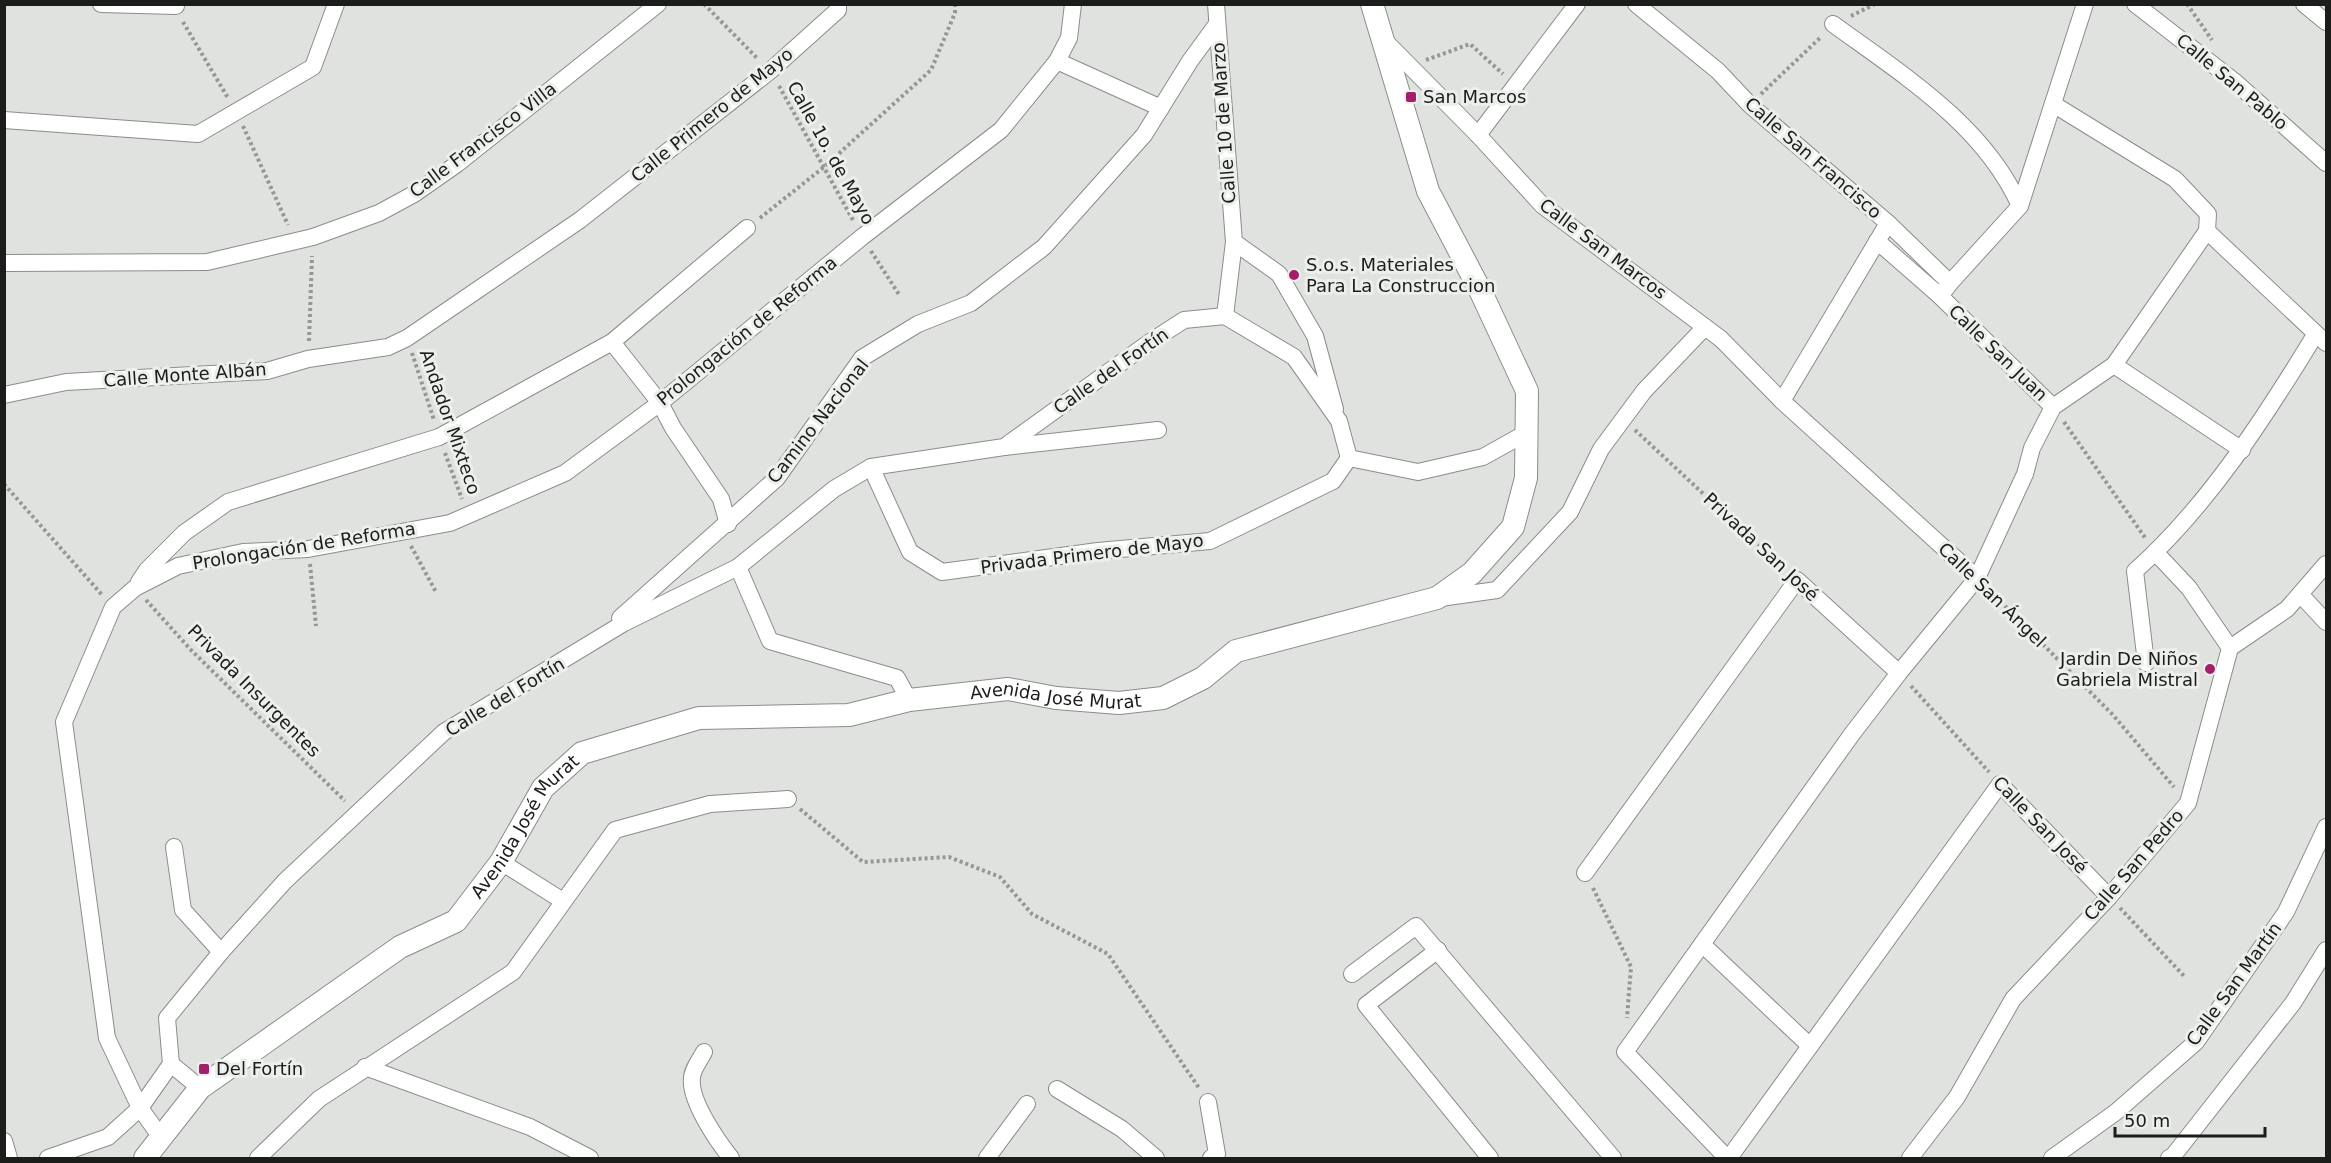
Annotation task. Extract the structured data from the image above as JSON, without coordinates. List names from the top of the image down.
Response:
{
  "streets": {
    "street": [
      "Calle San Pablo",
      "Calle Primero de Mayo",
      "Calle 10 de Marzo",
      "Calle Francisco Villa",
      "Calle San Francisco",
      "Calle San Marcos",
      "Prolongación de Reforma",
      "Calle San Juan",
      "Calle del Fortín",
      "Calle Monte Albán",
      "Camino Nacional",
      "Privada San José",
      "Privada Primero de Mayo",
      "Calle San Ángel",
      "Avenida José Murat",
      "Calle San José",
      "Calle San Pedro",
      "Calle San Martín"
    ],
    "path": ["Calle 1o. de Mayo", "Andador Mixteco", "Privada Insurgentes"]
  },
  "crossings": [
    ["Calle Primero de Mayo", "Calle 1o. de Mayo"],
    ["Calle Primero de Mayo", "Calle Monte Albán"],
    ["Calle 10 de Marzo", "Calle del Fortín"],
    ["Calle 10 de Marzo", "Camino Nacional"],
    ["Calle 1o. de Mayo", "Prolongación de Reforma"],
    ["Calle San Francisco", "Calle San Marcos"],
    ["Calle San Francisco", "Calle San Juan"],
    ["Calle San Francisco", "Calle San Ángel"],
    ["Calle San Marcos", "Calle San Ángel"],
    ["Calle San Marcos", "Avenida José Murat"],
    ["Prolongación de Reforma", "Andador Mixteco"],
    ["Prolongación de Reforma", "Privada Insurgentes"],
    ["Prolongación de Reforma", "Avenida José Murat"],
    ["Calle del Fortín", "Camino Nacional"],
    ["Calle del Fortín", "Privada Primero de Mayo"],
    ["Calle del Fortín", "Privada Insurgentes"],
    ["Calle Monte Albán", "Andador Mixteco"],
    ["Privada San José", "Calle San José"],
    ["Calle San Ángel", "Calle San Pedro"],
    ["Calle San José", "Calle San Pedro"]
  ],
  "places": {
    "transit": ["San Marcos", "Del Fortín"],
    "other": ["S.o.s. Materiales Para La Construccion", "Jardin De Niños Gabriela Mistral"]
  },
  "scale_bar": "50 m"
}
